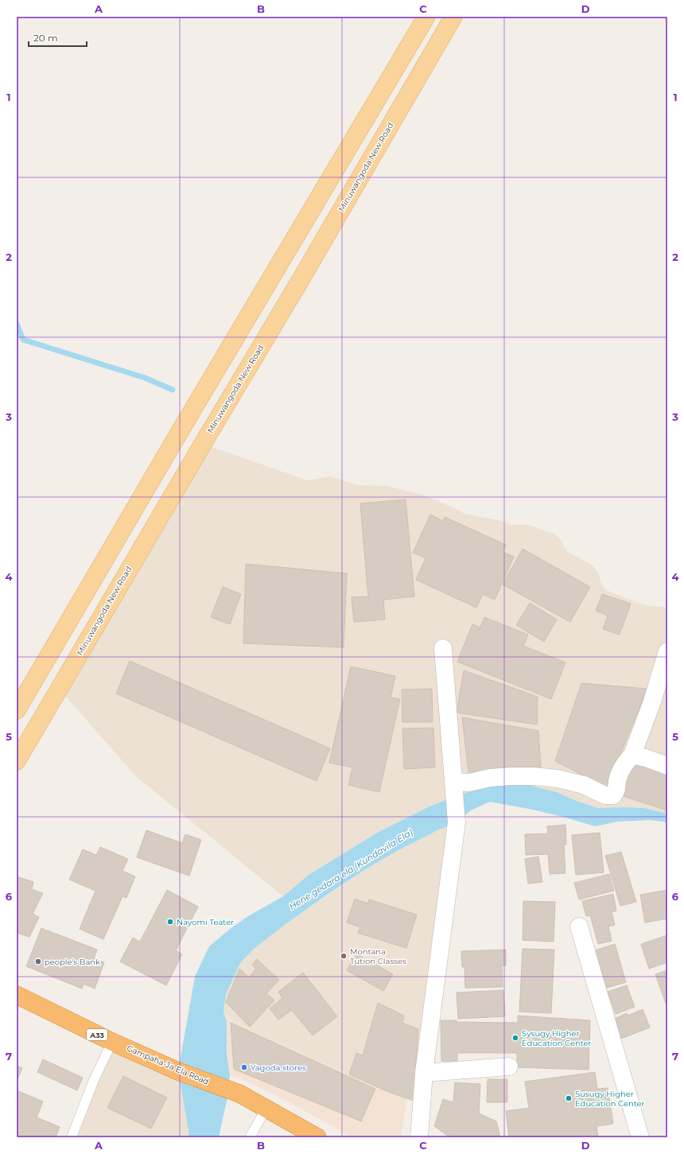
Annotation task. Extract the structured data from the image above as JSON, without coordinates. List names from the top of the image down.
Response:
{
  "streets": {
    "highway": ["A33", "Gampaha-Ja Ela Road"],
    "main road": ["Minuwangoda New Road"]
  },
  "water": ["Hene gedara ela (Kundavila Ela)"],
  "places": [
    "Nayomi Teater",
    "Montana Tution Classes",
    "people's Bank",
    "Sysugy Higher Education Center",
    "Yagoda stores",
    "Susugy Higher Education Center"
  ],
  "scale_bar": "20 m",
  "grid": {
    "columns": [
      "A",
      "B",
      "C",
      "D"
    ],
    "rows": [
      "1",
      "2",
      "3",
      "4",
      "5",
      "6",
      "7"
    ]
  }
}
